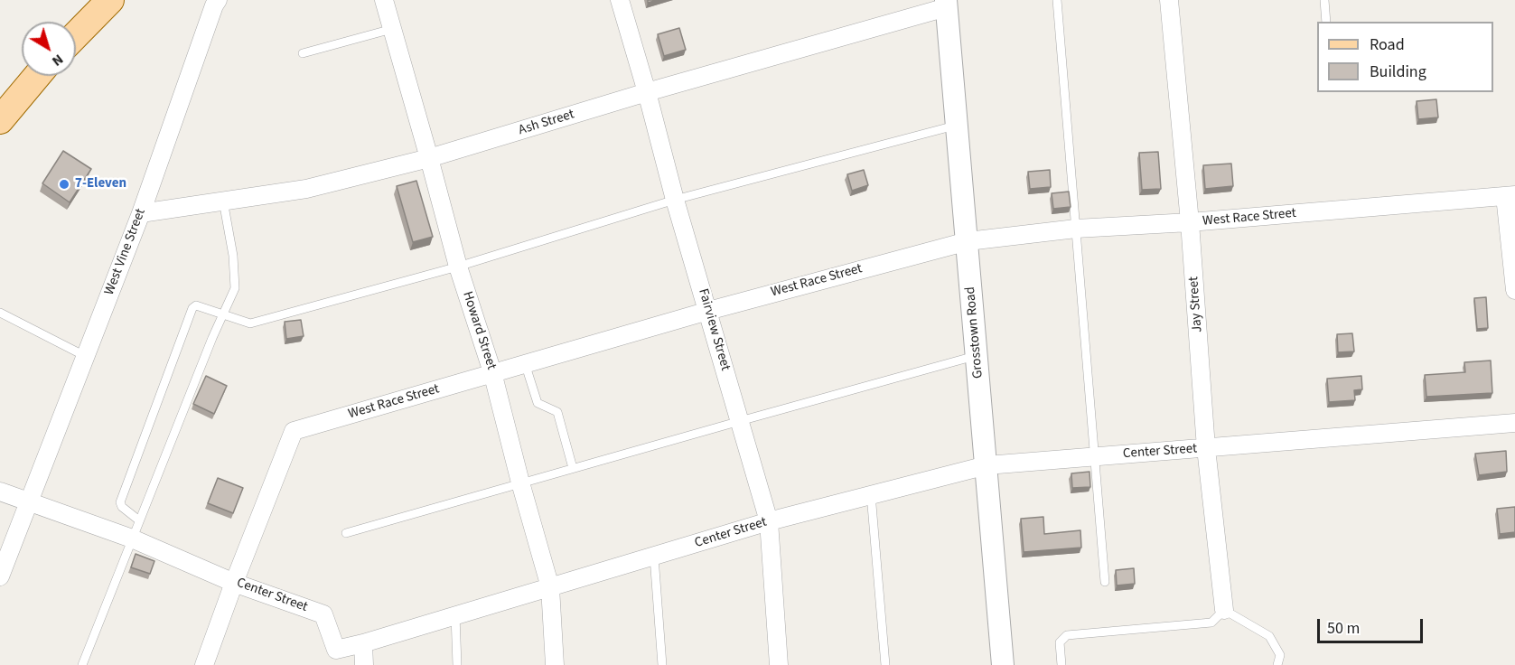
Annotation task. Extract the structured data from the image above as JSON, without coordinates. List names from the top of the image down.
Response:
{
  "streets": {
    "street": [
      "Ash Street",
      "West Race Street",
      "West Vine Street",
      "Jay Street",
      "Fairview Street",
      "Howard Street",
      "Grosstown Road",
      "Center Street"
    ]
  },
  "crossings": [
    ["Ash Street", "West Vine Street"],
    ["Ash Street", "Fairview Street"],
    ["Ash Street", "Howard Street"],
    ["Ash Street", "Grosstown Road"],
    ["West Race Street", "Jay Street"],
    ["West Race Street", "Fairview Street"],
    ["West Race Street", "Howard Street"],
    ["West Race Street", "Grosstown Road"],
    ["West Race Street", "Center Street"],
    ["West Vine Street", "Center Street"],
    ["Jay Street", "Center Street"],
    ["Fairview Street", "Center Street"],
    ["Howard Street", "Center Street"],
    ["Grosstown Road", "Center Street"]
  ],
  "places": ["7-Eleven"],
  "legend": ["Road", "Building"],
  "scale_bar": "50 m",
  "north": "bottom right"
}
